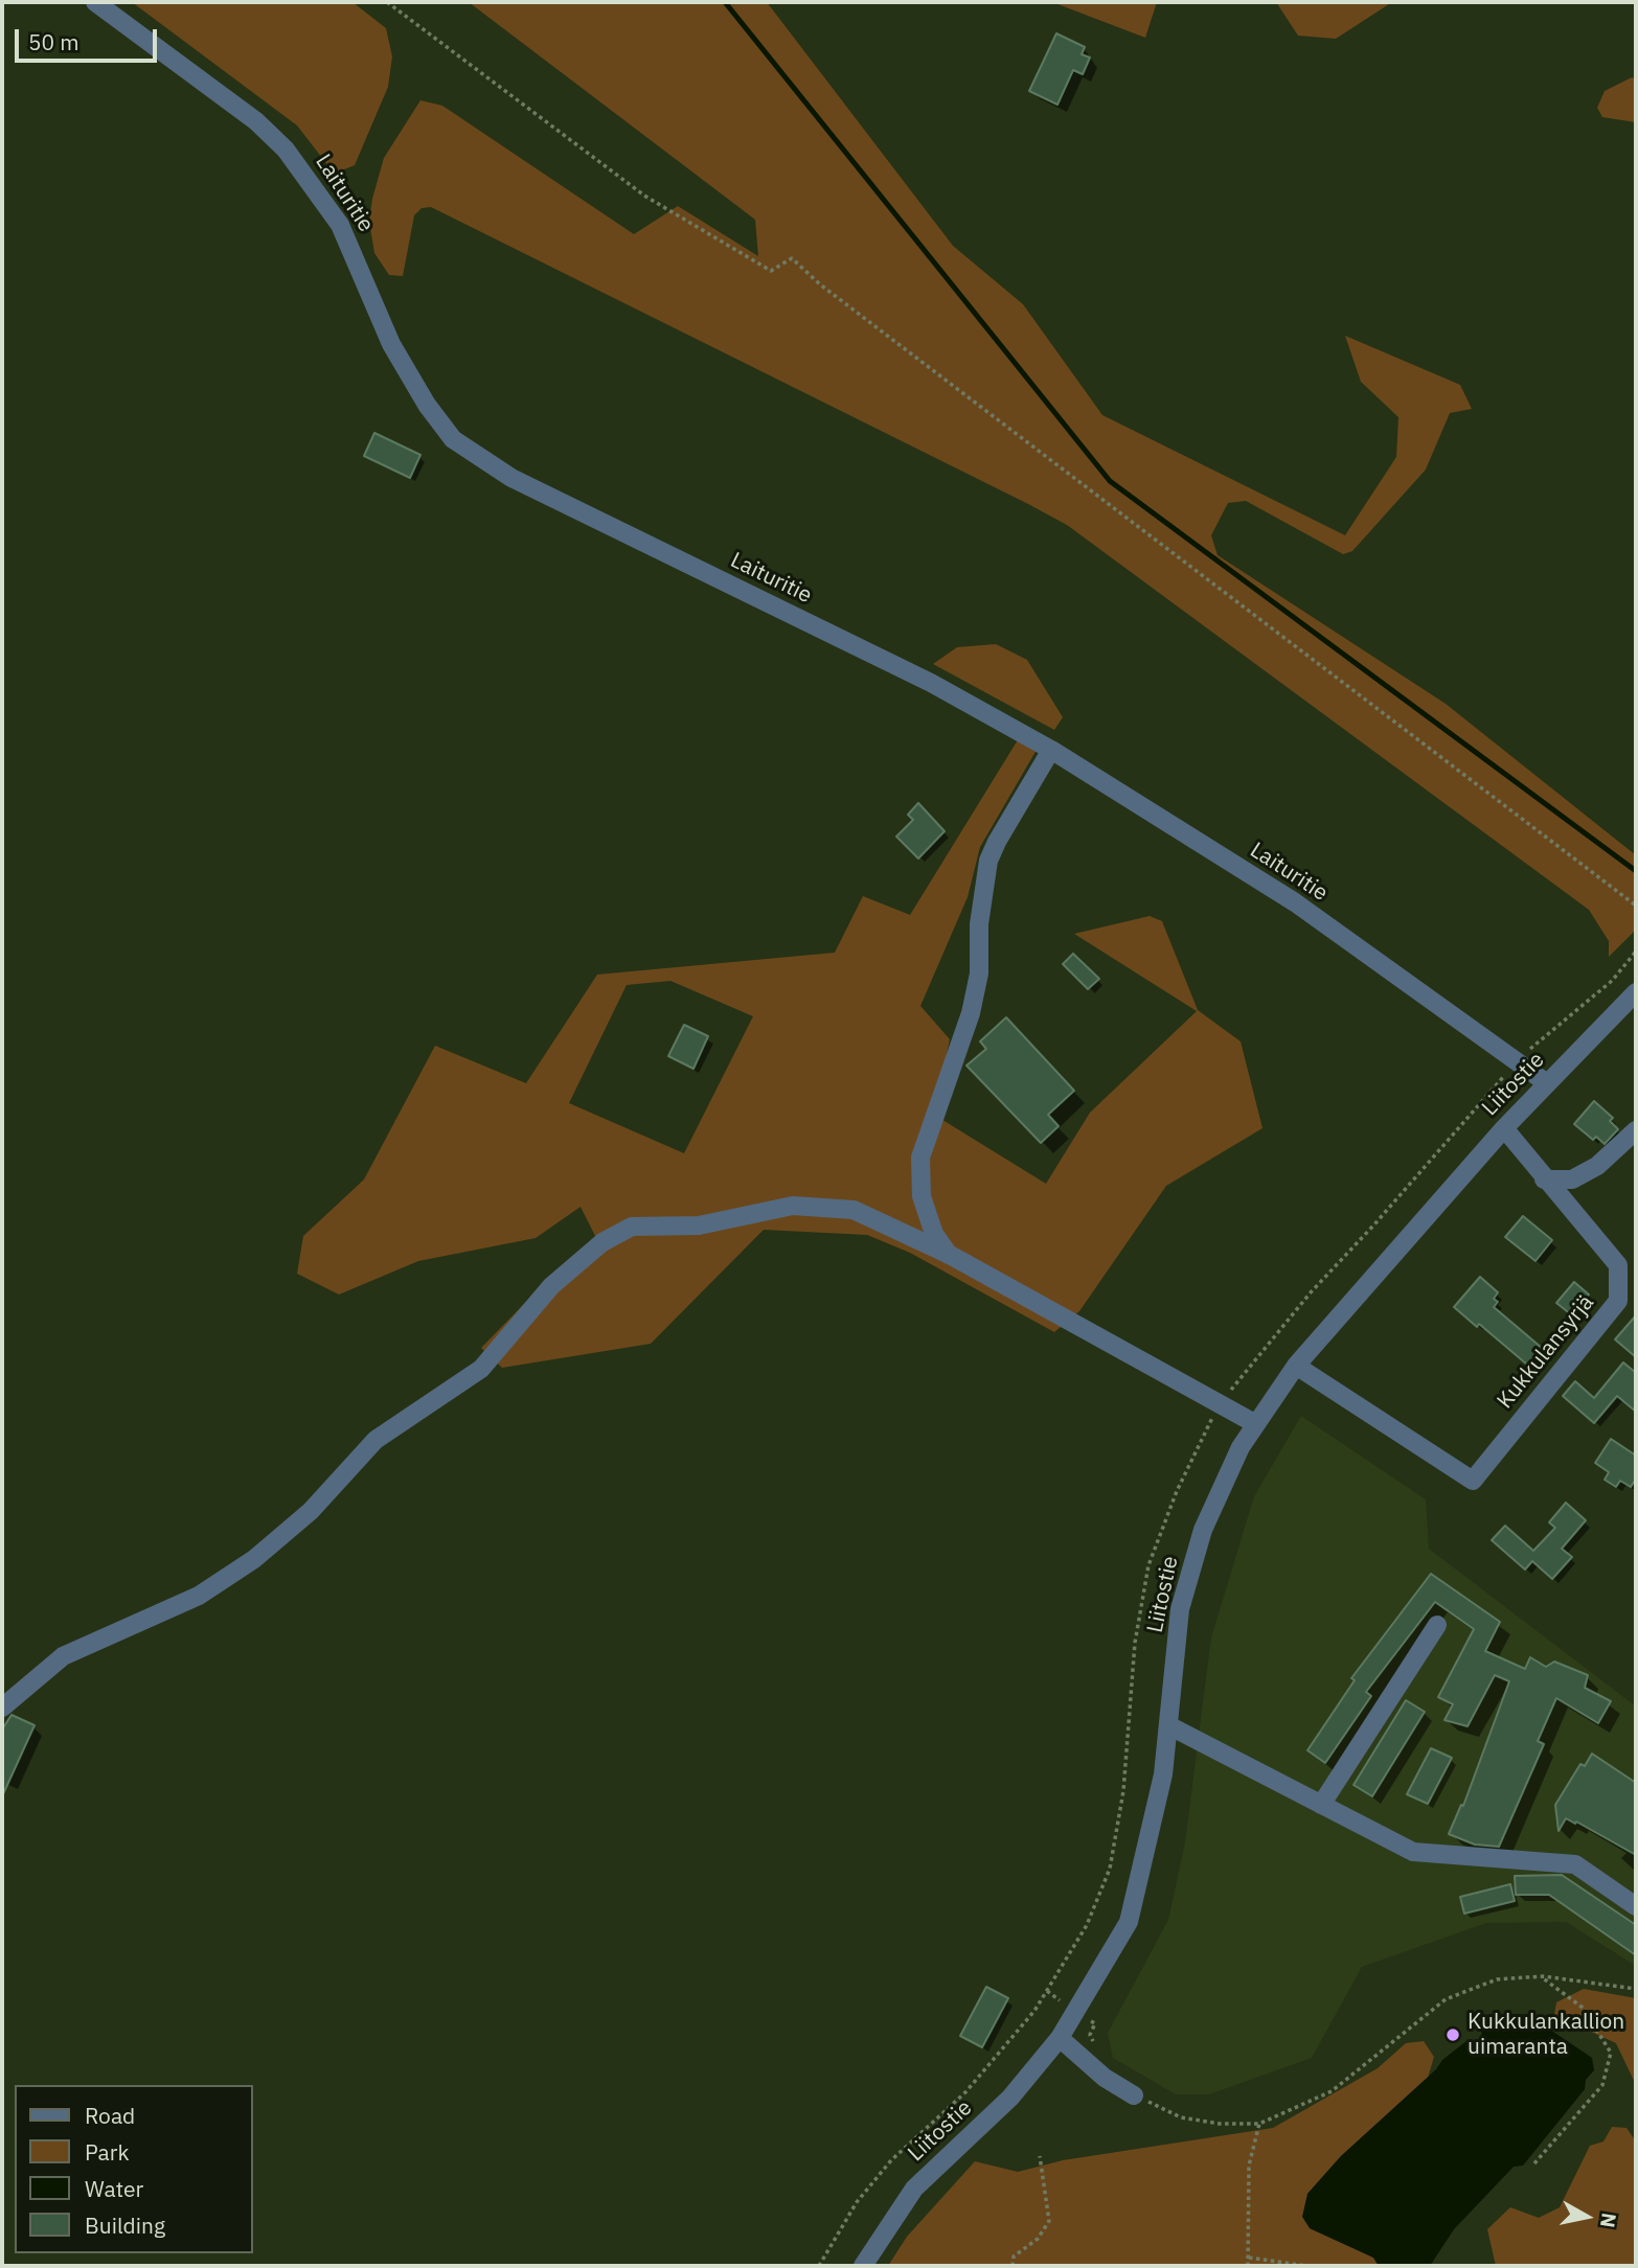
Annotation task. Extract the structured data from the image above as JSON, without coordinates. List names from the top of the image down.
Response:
{
  "streets": {
    "street": ["Laituritie", "Liitostie", "Kukkulansyrjä"]
  },
  "crossings": [
    ["Laituritie", "Liitostie"],
    ["Liitostie", "Kukkulansyrjä"]
  ],
  "places": ["Kukkulankallion uimaranta"],
  "legend": [
    "Road",
    "Park",
    "Water",
    "Building"
  ],
  "scale_bar": "50 m",
  "north": "right"
}
